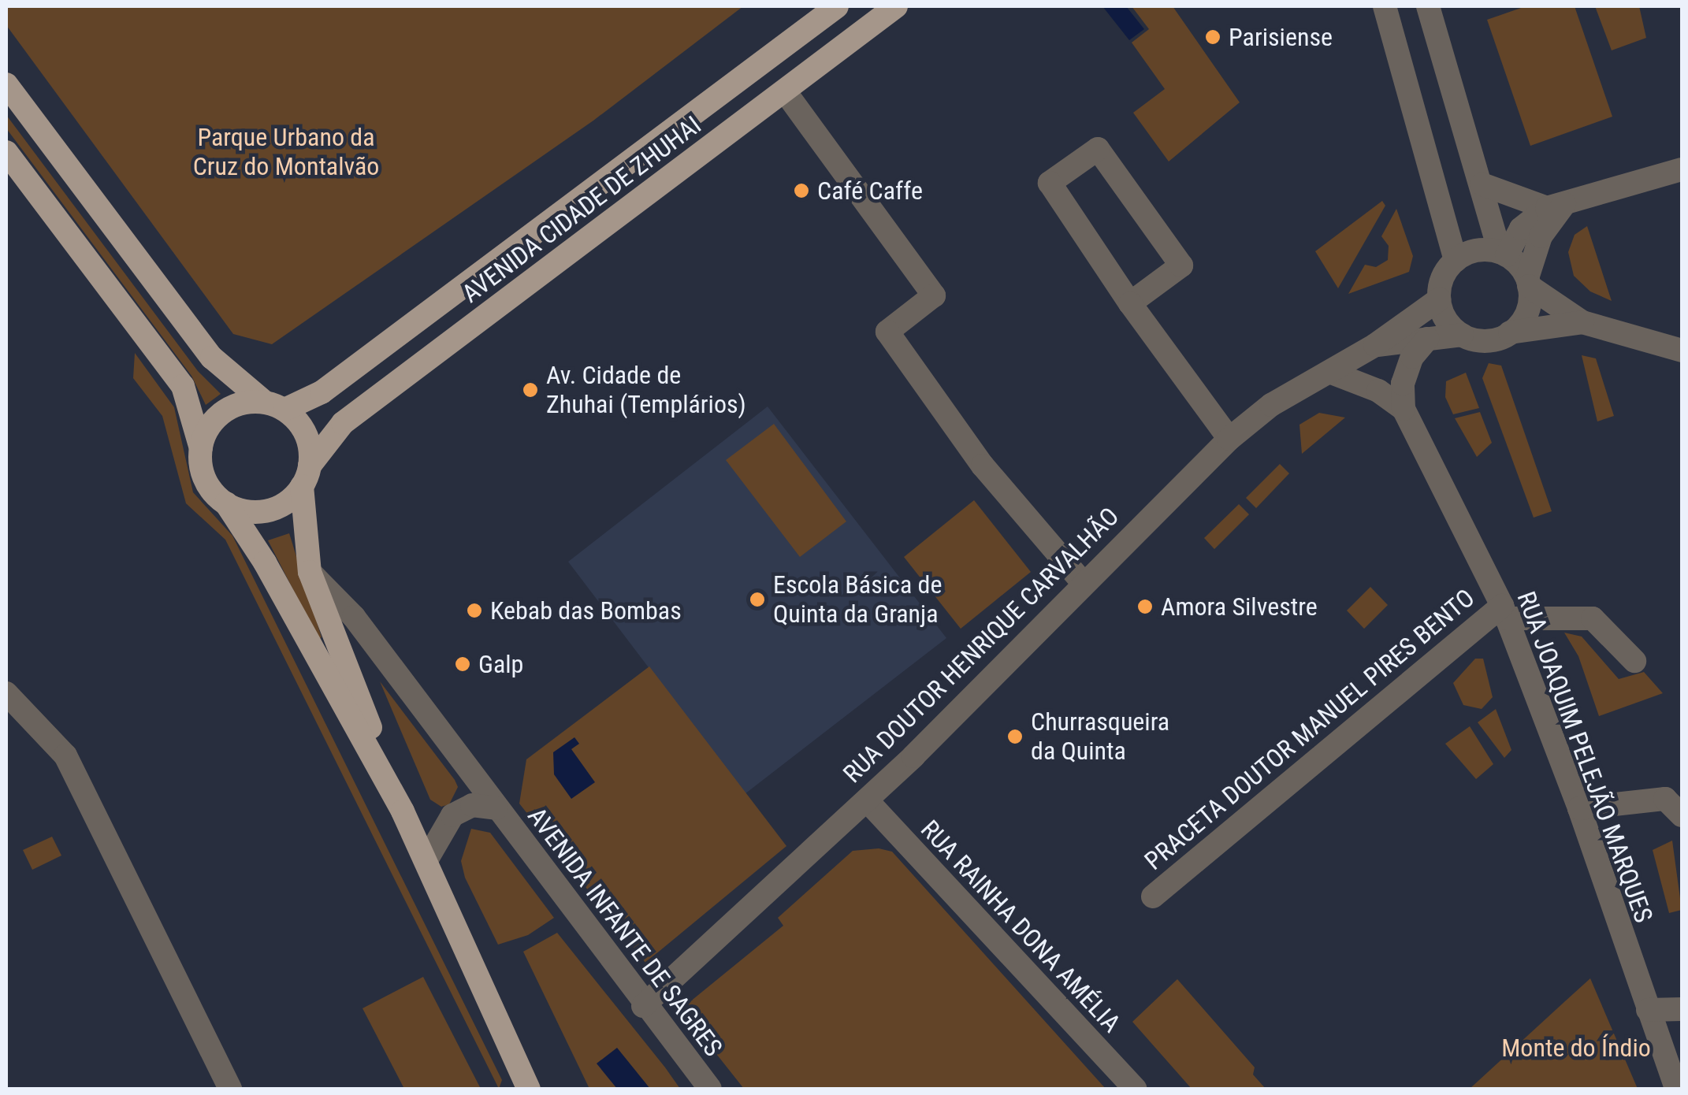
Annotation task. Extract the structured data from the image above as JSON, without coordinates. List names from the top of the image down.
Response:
{
  "streets": {
    "main road": ["AVENIDA CIDADE DE ZHUHAI"],
    "street": [
      "RUA DOUTOR HENRIQUE CARVALHÃO",
      "PRACETA DOUTOR MANUEL PIRES BENTO",
      "RUA JOAQUIM PELEJÃO MARQUES",
      "RUA RAINHA DONA AMÉLIA",
      "AVENIDA INFANTE DE SAGRES"
    ]
  },
  "crossings": [
    ["RUA DOUTOR HENRIQUE CARVALHÃO", "RUA RAINHA DONA AMÉLIA"],
    ["RUA DOUTOR HENRIQUE CARVALHÃO", "AVENIDA INFANTE DE SAGRES"],
    ["PRACETA DOUTOR MANUEL PIRES BENTO", "RUA JOAQUIM PELEJÃO MARQUES"]
  ],
  "parks": ["Parque Urbano da Cruz do Montalvão", "Monte do Índio"],
  "places": [
    "Parisiense",
    "Café Caffe",
    "Av. Cidade de Zhuhai (Templários)",
    "Escola Básica de Quinta da Granja",
    "Amora Silvestre",
    "Kebab das Bombas",
    "Galp",
    "Churrasqueira da Quinta"
  ]
}
